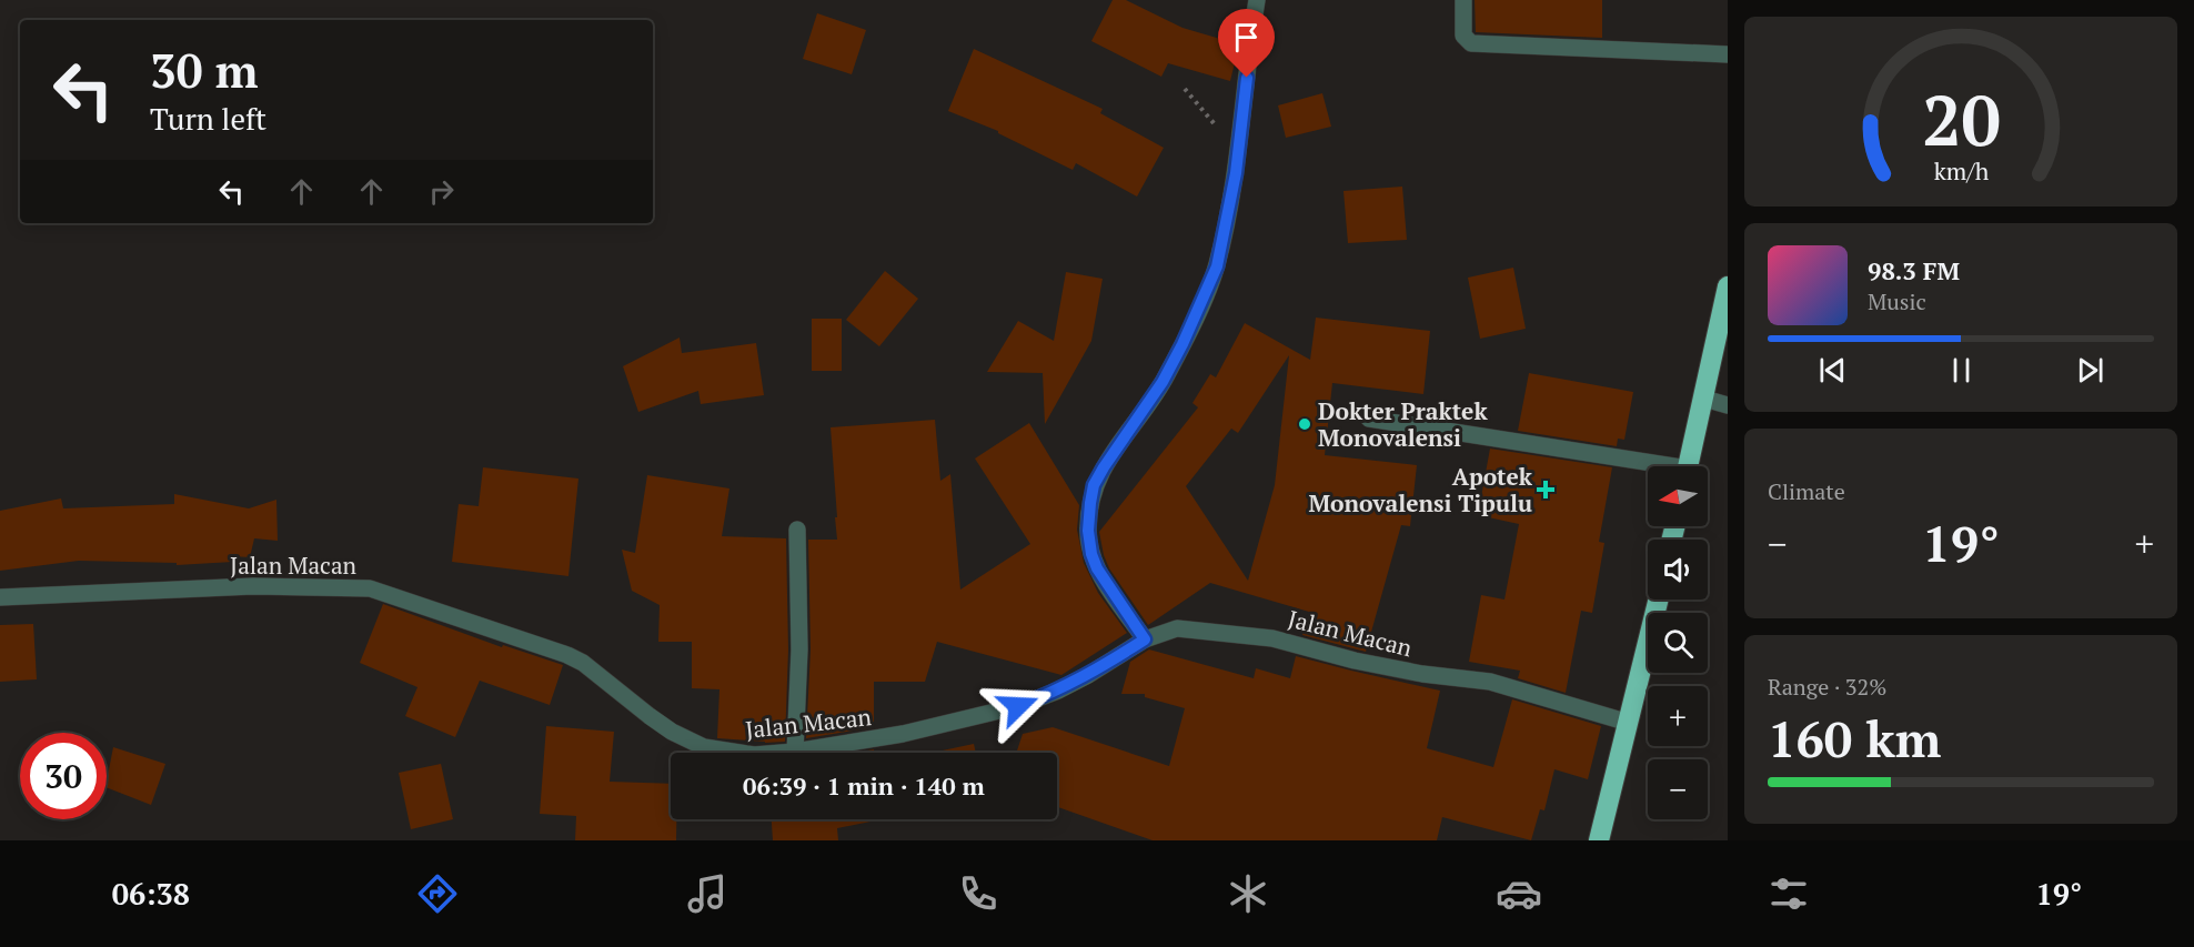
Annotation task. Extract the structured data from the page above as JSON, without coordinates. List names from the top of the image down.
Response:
{
  "streets": {
    "street": ["Jalan Macan"]
  },
  "places": {
    "other": ["Dokter Praktek Monovalensi"],
    "health": ["Apotek Monovalensi Tipulu"]
  },
  "north": "left",
  "page": {
    "turn": ["30 m", "Turn left"],
    "song": ["98.3 FM", "Music"],
    "tile": [
      "Climate",
      ["Range · 32%", "160 km"]
    ],
    "map_buttons": ["+", "−"],
    "heat": ["−", "19°", "+"],
    "limit": "30",
    "trip": "06:39 · 1 min · 140 m",
    "tabs": ["06:38", "19°"],
    "gauge": ["20", "km/h"]
  }
}
